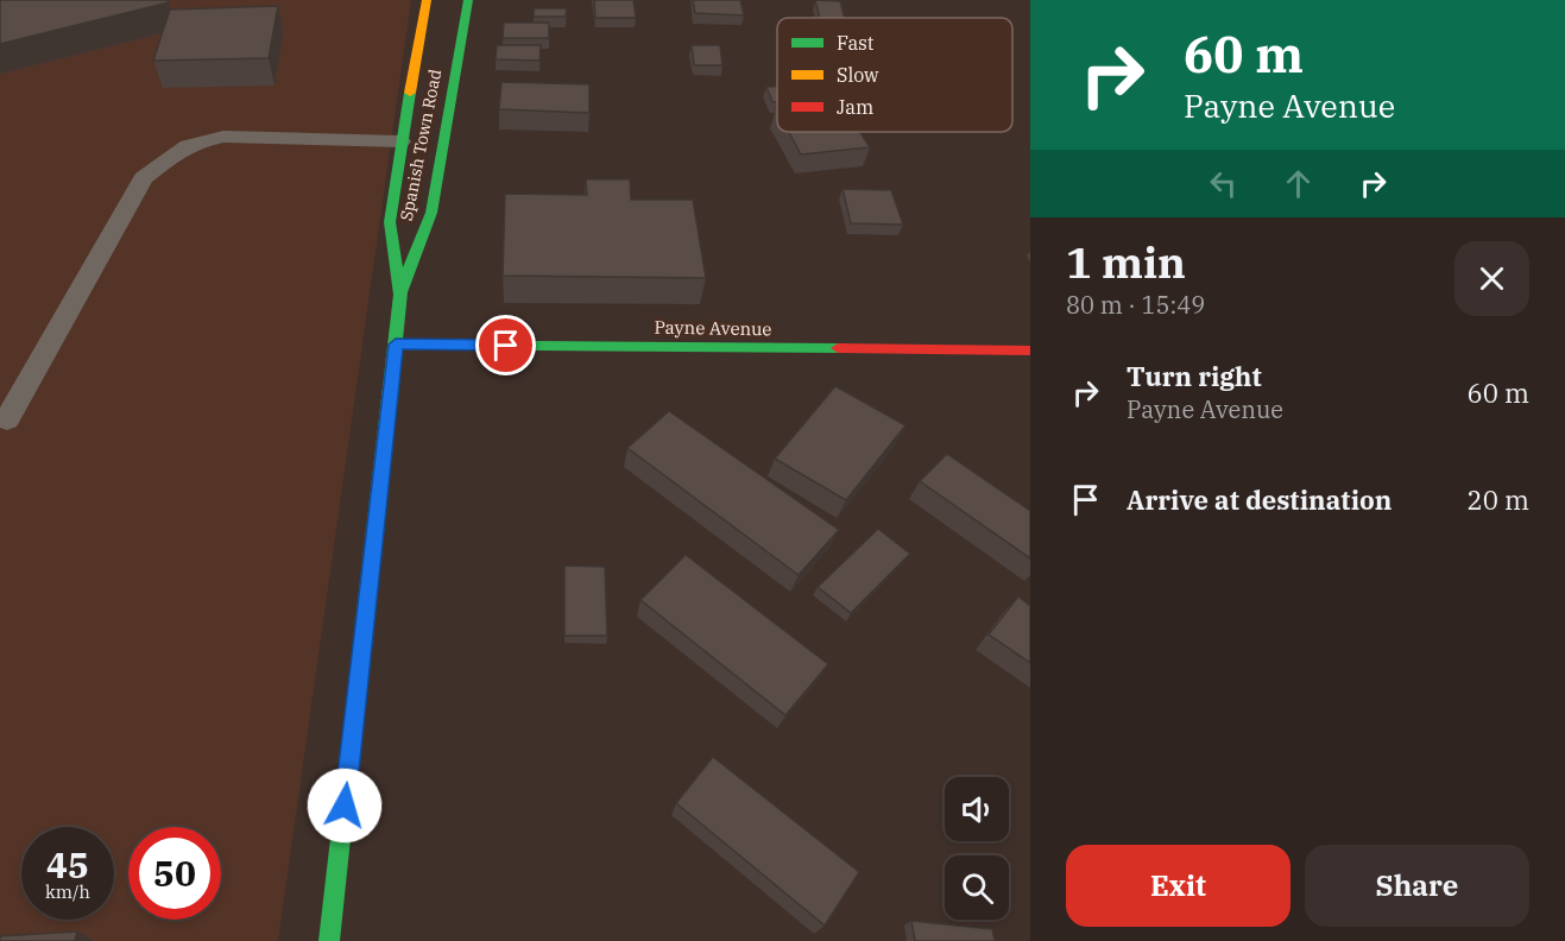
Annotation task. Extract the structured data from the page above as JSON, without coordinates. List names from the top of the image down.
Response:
{
  "streets": {
    "main road": ["Spanish Town Road", "Payne Avenue"]
  },
  "crossings": [
    ["Spanish Town Road", "Payne Avenue"]
  ],
  "legend": ["Fast", "Slow", "Jam"],
  "page": {
    "turn": ["60 m", "Payne Avenue"],
    "heading": ["1 min", "80 m · 15:49"],
    "list": [
      {
        "name": "Turn right",
        "note": "Payne Avenue",
        "value": "60 m"
      },
      {
        "name": "Arrive at destination",
        "value": "20 m"
      }
    ],
    "speed": "45 km/h",
    "limit": "50",
    "buttons": ["Exit", "Share"]
  }
}
